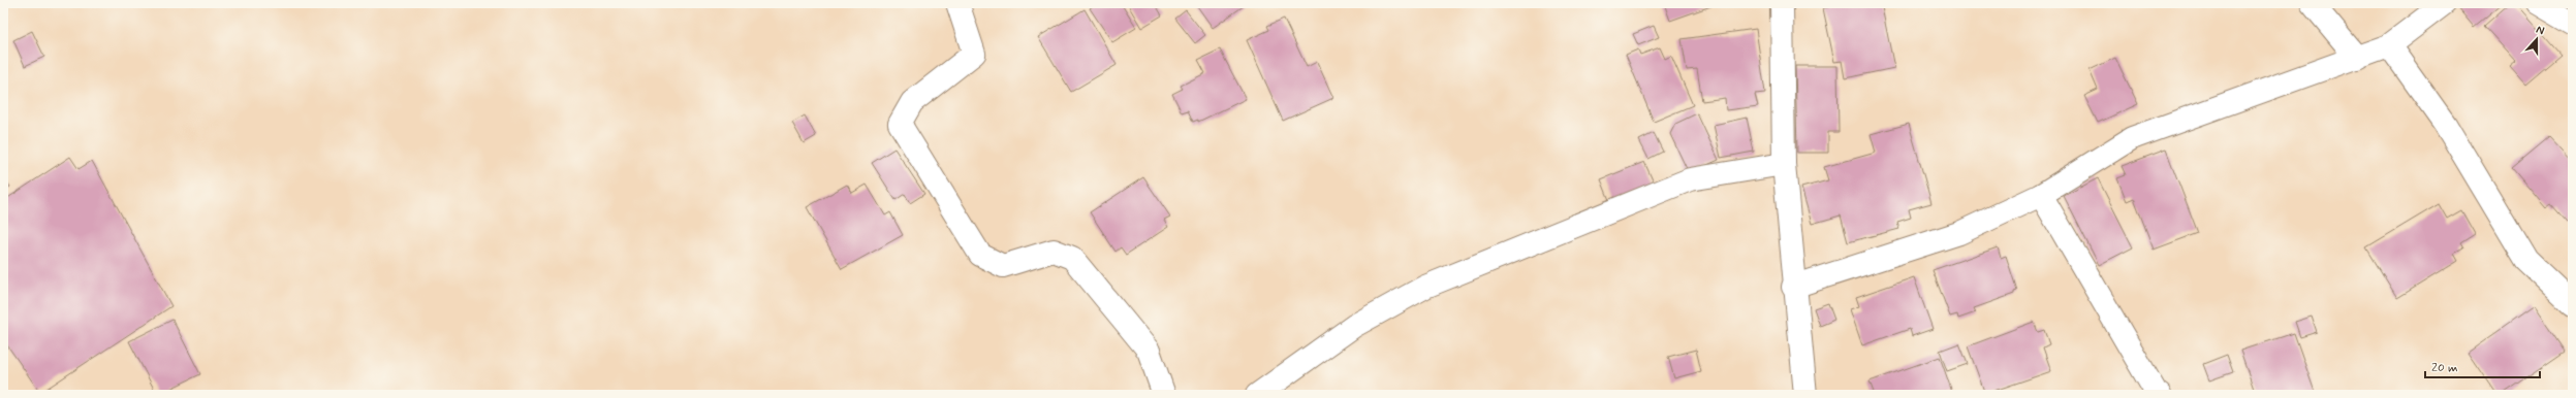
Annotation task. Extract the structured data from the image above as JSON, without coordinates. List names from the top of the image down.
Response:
{
  "scale_bar": "20 m",
  "north": "top"
}
